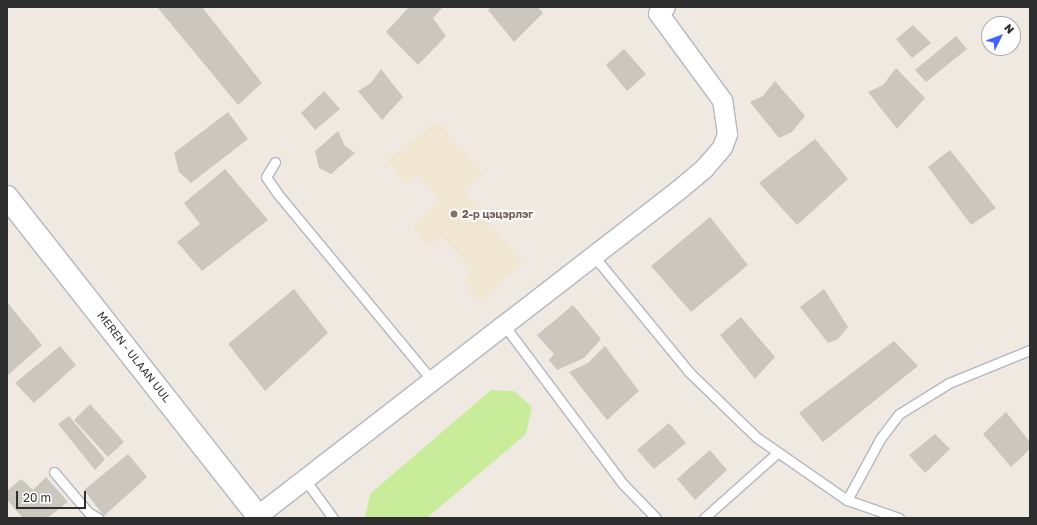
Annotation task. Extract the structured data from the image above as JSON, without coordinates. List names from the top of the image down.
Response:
{
  "streets": {
    "street": ["MEREN - ULAAN UUL"]
  },
  "places": ["2-р цэцэрлэг"],
  "scale_bar": "20 m",
  "north": "top right"
}
